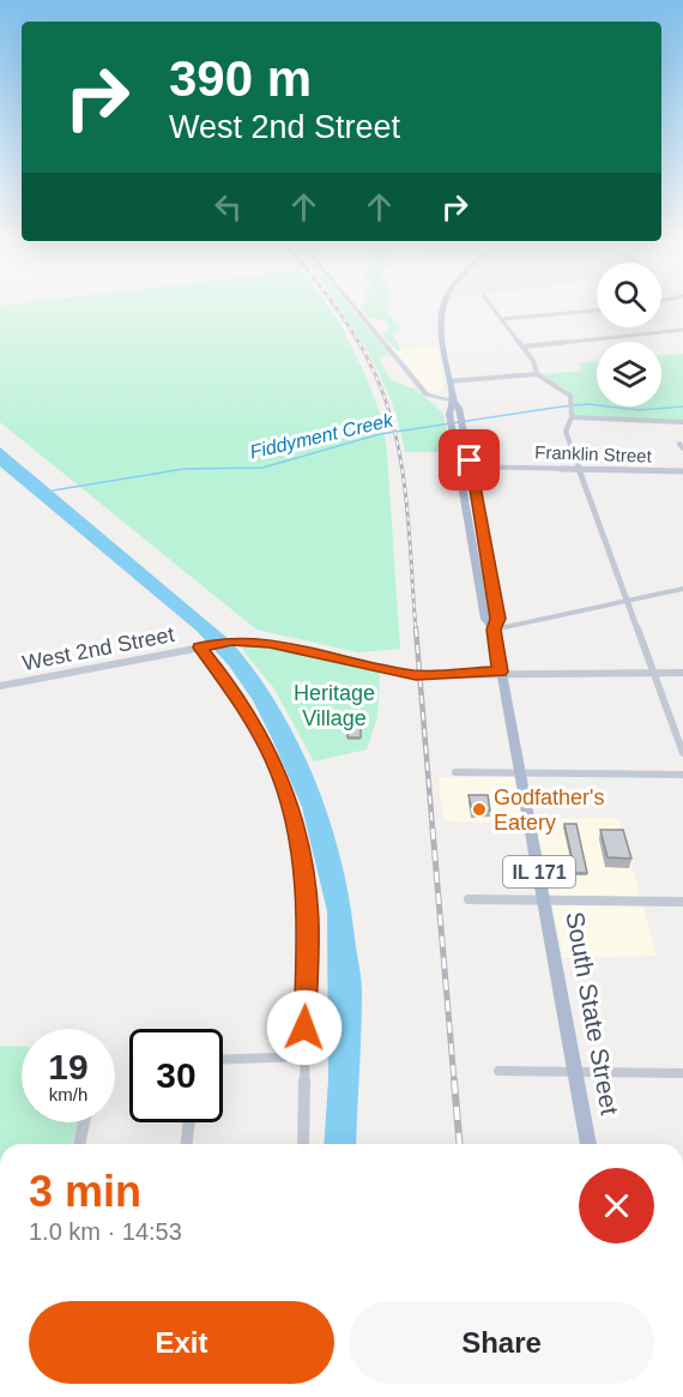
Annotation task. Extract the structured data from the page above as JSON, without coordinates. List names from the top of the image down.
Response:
{
  "streets": {
    "main road": ["IL 171", "South State Street"],
    "street": ["Franklin Street", "West 2nd Street"]
  },
  "crossings": [
    ["Franklin Street", "IL 171"],
    ["West 2nd Street", "South State Street"],
    ["IL 171", "South State Street"]
  ],
  "water": ["Fiddyment Creek"],
  "parks": ["Heritage Village"],
  "places": ["Godfather's Eatery"],
  "page": {
    "turn": ["390 m", "West 2nd Street"],
    "speed": "19 km/h",
    "limit": "30",
    "heading": ["3 min", "1.0 km · 14:53"],
    "buttons": ["Exit", "Share"]
  }
}
